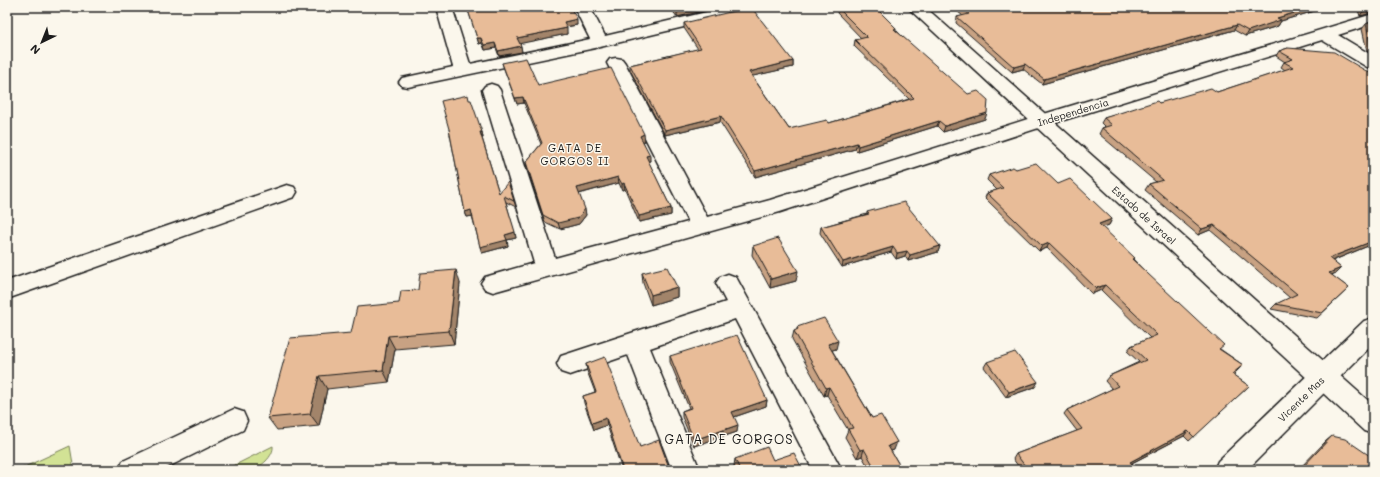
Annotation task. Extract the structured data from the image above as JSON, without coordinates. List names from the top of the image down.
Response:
{
  "streets": {
    "street": ["Independencia", "Estado de Israel", "Vicente Mas"]
  },
  "crossings": [
    ["Independencia", "Estado de Israel"],
    ["Estado de Israel", "Vicente Mas"]
  ],
  "districts": ["GATA DE GORGOS II", "GATA DE GORGOS"],
  "north": "bottom left"
}
